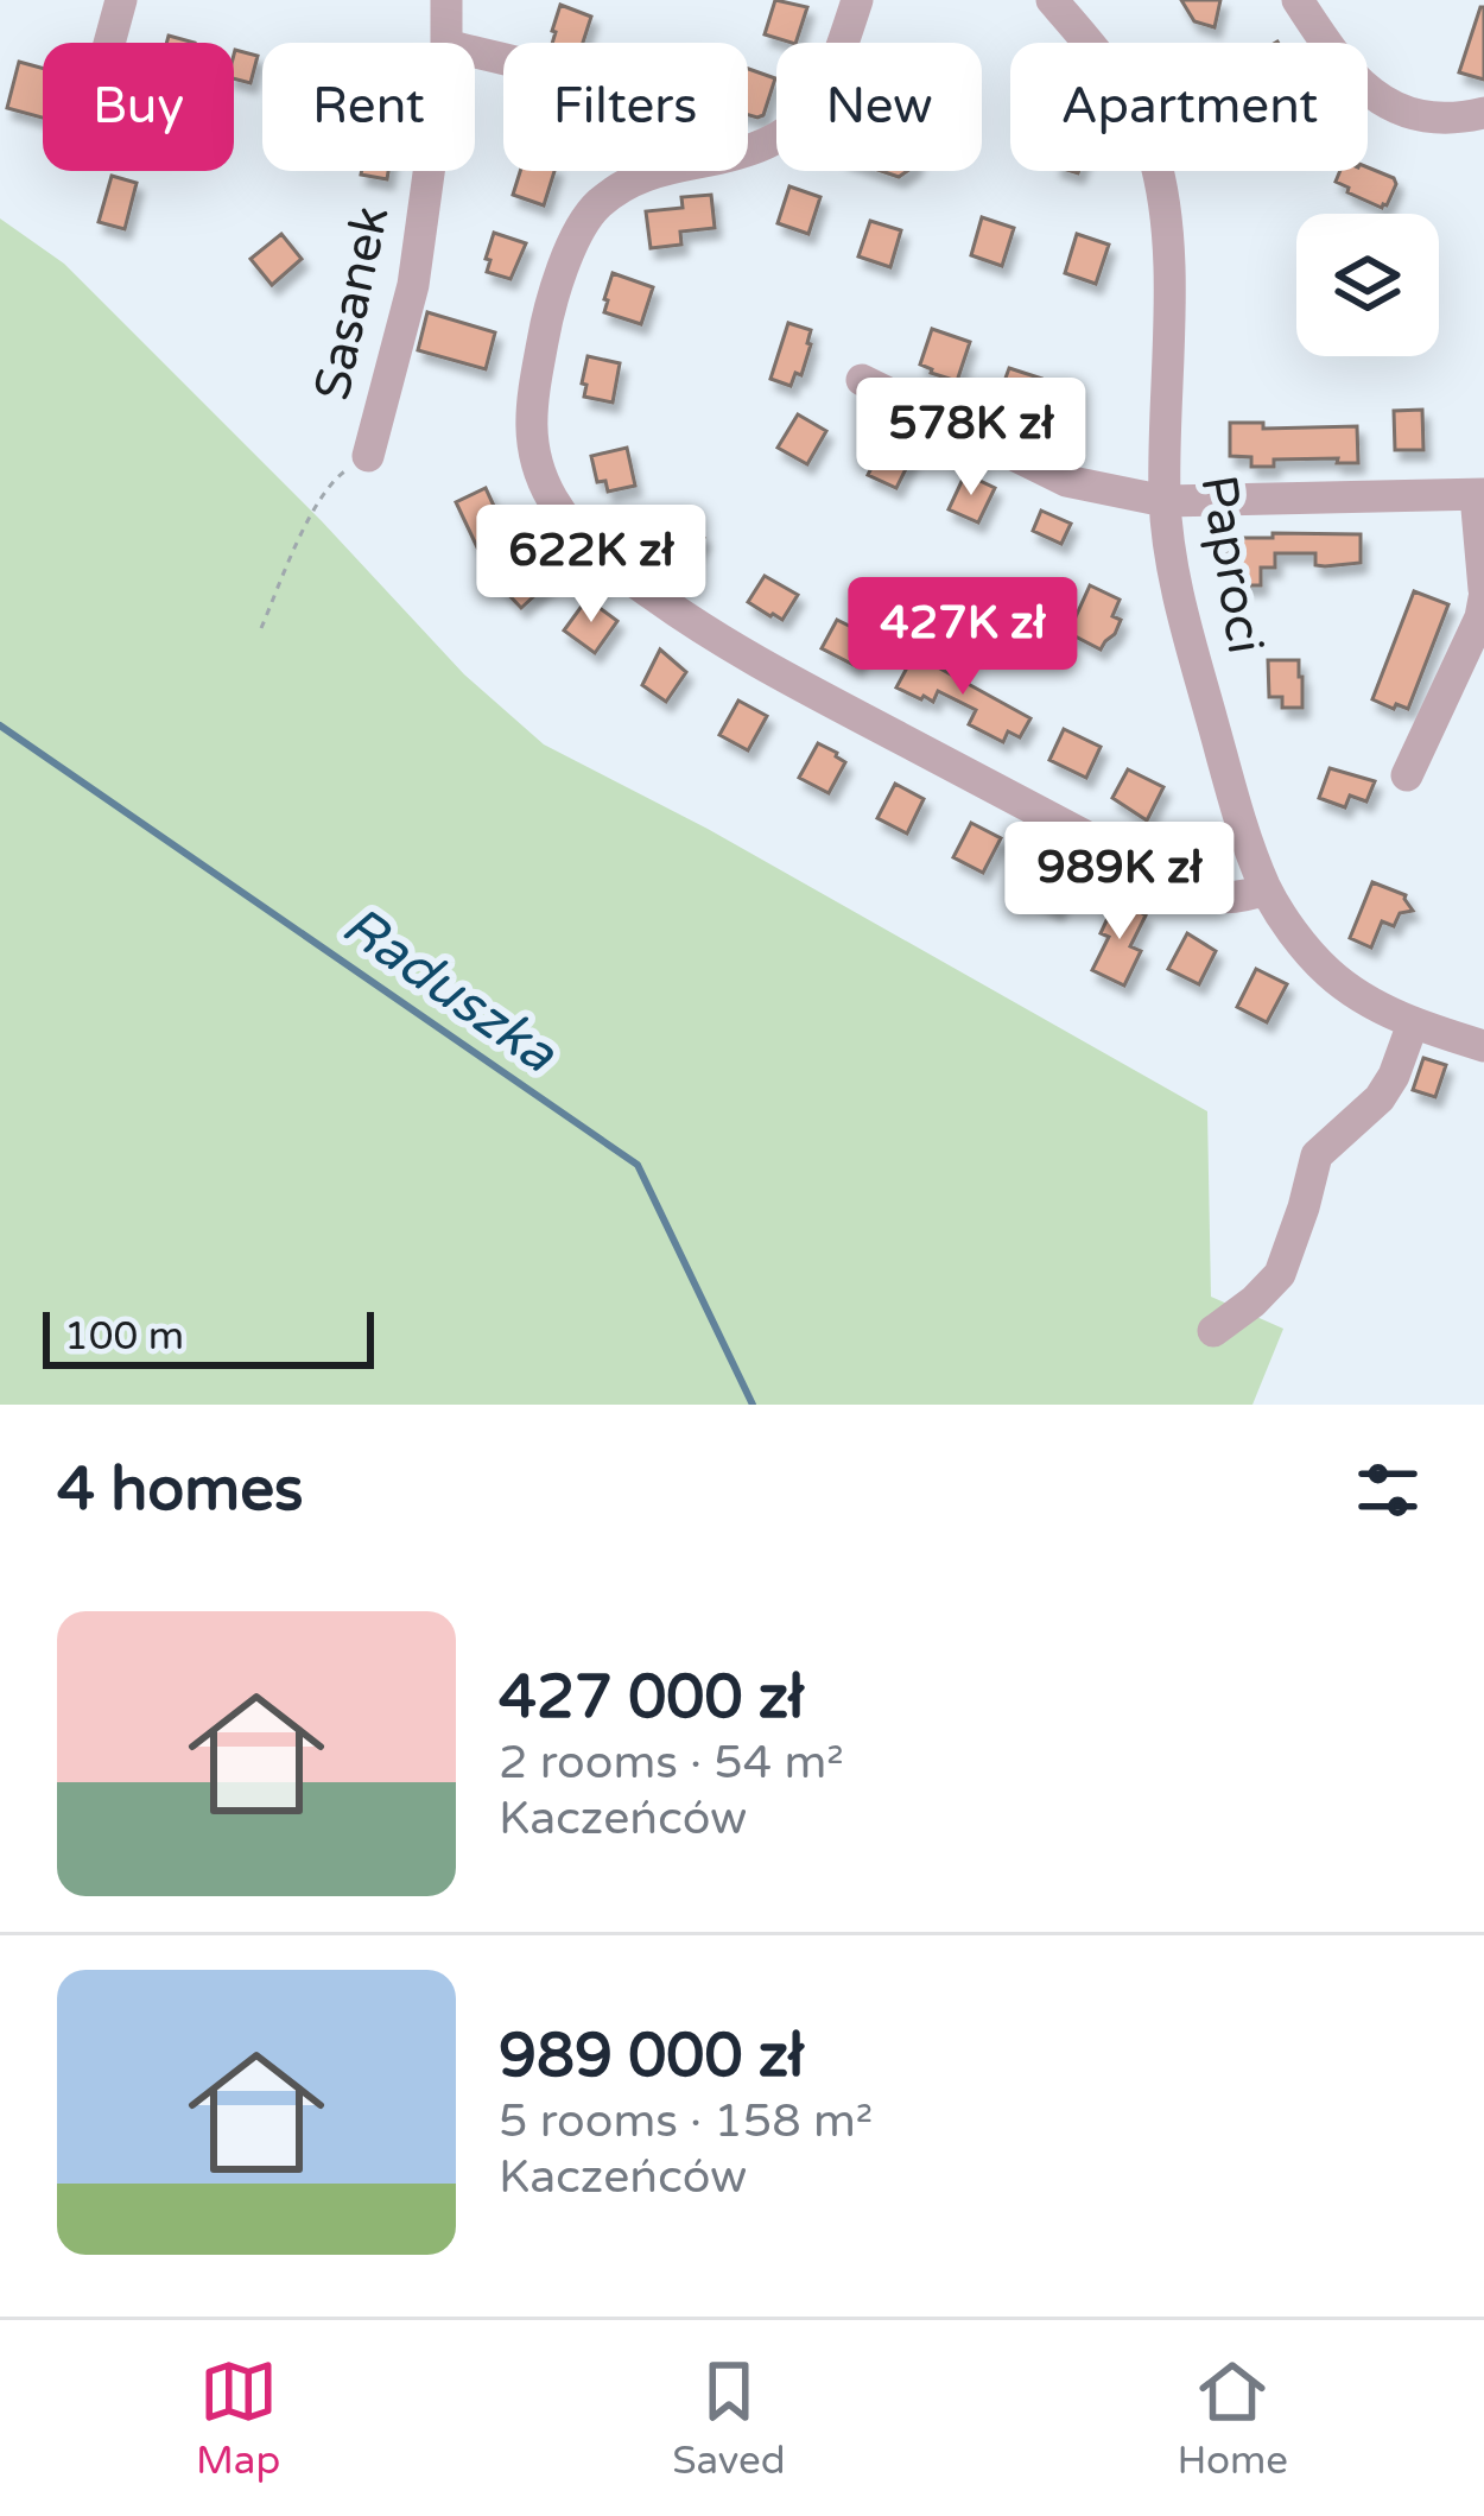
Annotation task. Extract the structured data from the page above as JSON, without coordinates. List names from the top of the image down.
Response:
{
  "streets": {
    "street": ["Sasanek", "Paproci"]
  },
  "water": ["Raduszka"],
  "scale_bar": "100 m",
  "page": {
    "chip": [
      "Buy",
      "Rent",
      "Filters",
      "New",
      "Apartment"
    ],
    "price": [
      "578K zł",
      "622K zł",
      "427K zł",
      "989K zł"
    ],
    "scale": "100 m",
    "heading": "4 homes",
    "list": [
      {
        "name": "427 000 zł",
        "note": "2 rooms · 54 m² · Kaczeńców"
      },
      {
        "name": "989 000 zł",
        "note": "5 rooms · 158 m² · Kaczeńców"
      }
    ],
    "tabs": ["Map", "Saved", "Home"]
  }
}
